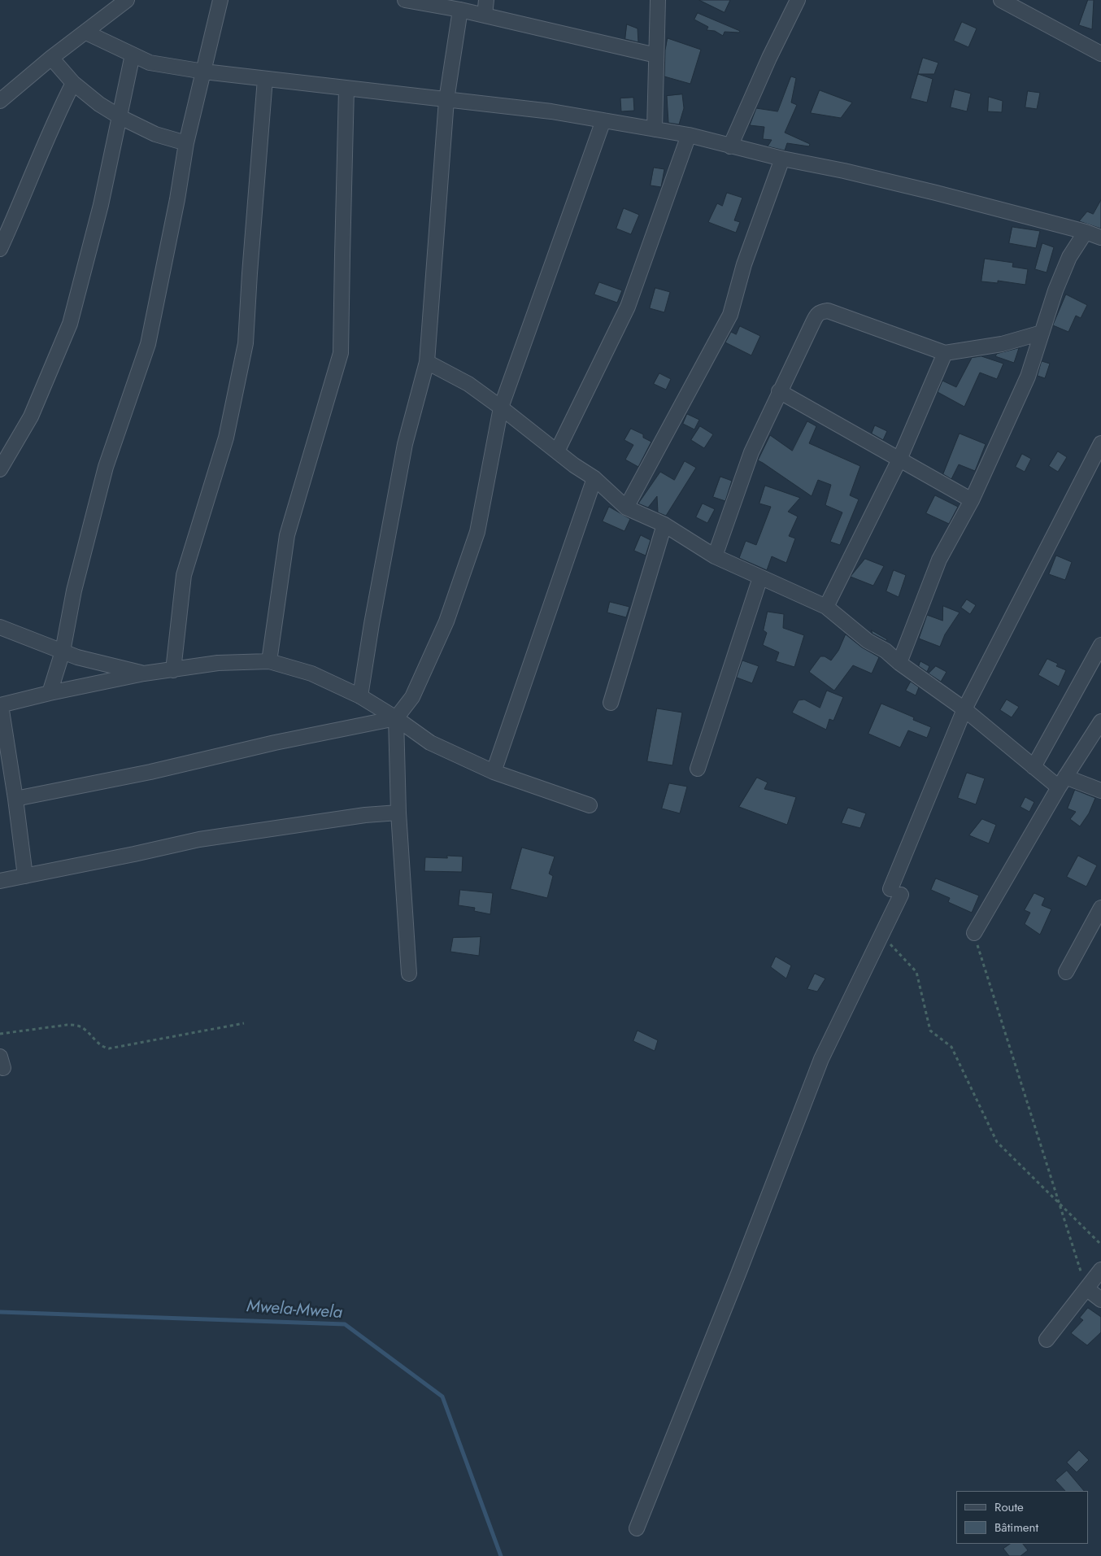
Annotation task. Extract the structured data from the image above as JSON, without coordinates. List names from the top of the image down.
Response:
{
  "water": ["Mwela-Mwela"],
  "legend": ["Route", "Bâtiment"]
}
